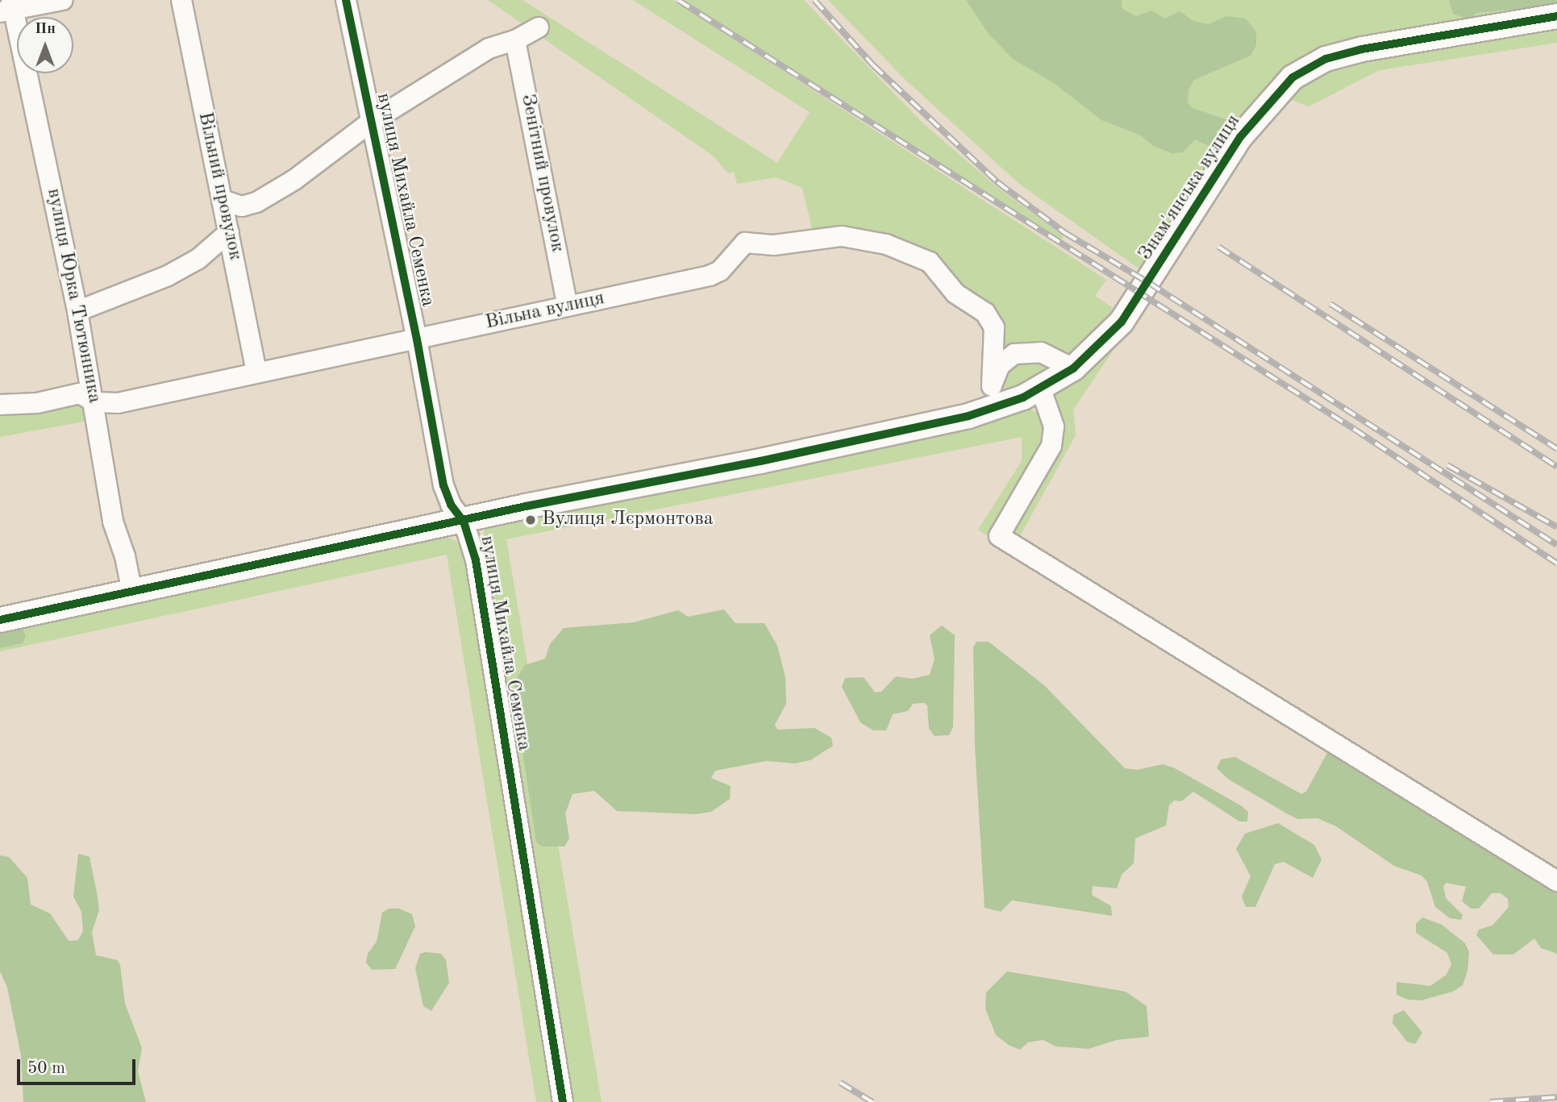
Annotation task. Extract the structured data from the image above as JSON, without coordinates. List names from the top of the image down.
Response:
{
  "streets": {
    "street": [
      "Зенітний провулок",
      "Вільний провулок",
      "Знам'янська вулиця",
      "вулиця Михайла Семенка",
      "вулиця Юрка Тютюнника",
      "Вільна вулиця"
    ]
  },
  "crossings": [
    ["Зенітний провулок", "Вільна вулиця"],
    ["Вільний провулок", "Вільна вулиця"],
    ["Знам'янська вулиця", "вулиця Михайла Семенка"],
    ["Знам'янська вулиця", "вулиця Юрка Тютюнника"],
    ["Знам'янська вулиця", "Вільна вулиця"],
    ["вулиця Михайла Семенка", "Вільна вулиця"],
    ["вулиця Юрка Тютюнника", "Вільна вулиця"]
  ],
  "places": ["Вулиця Лєрмонтова"],
  "scale_bar": "50 m",
  "north": "top"
}
